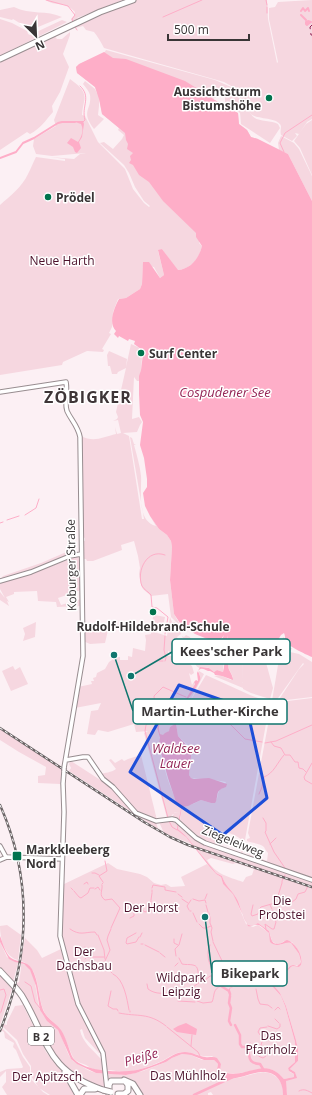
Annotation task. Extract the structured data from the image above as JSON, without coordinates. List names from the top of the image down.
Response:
{
  "streets": {
    "highway": ["B 2"],
    "main road": ["Koburger Straße", "Ziegeleiweg"]
  },
  "crossings": [
    ["Koburger Straße", "Ziegeleiweg"]
  ],
  "districts": ["ZÖBIGKER"],
  "water": ["Cospudener See", "Waldsee Lauer", "Pleiße"],
  "parks": [
    "Neue Harth",
    "Die Probstei",
    "Der Horst",
    "Der Dachsbau",
    "Wildpark Leipzig",
    "Das Pfarrholz",
    "Das Mühlholz",
    "Der Apitzsch"
  ],
  "places": {
    "other": [
      "Aussichtsturm Bistumshöhe",
      "Prödel",
      "Surf Center",
      "Rudolf-Hildebrand-Schule",
      "Martin-Luther-Kirche",
      "Kees'scher Park",
      "Bikepark"
    ],
    "transit": ["Markkleeberg Nord"]
  },
  "scale_bar": "500 m",
  "north": "bottom right"
}
